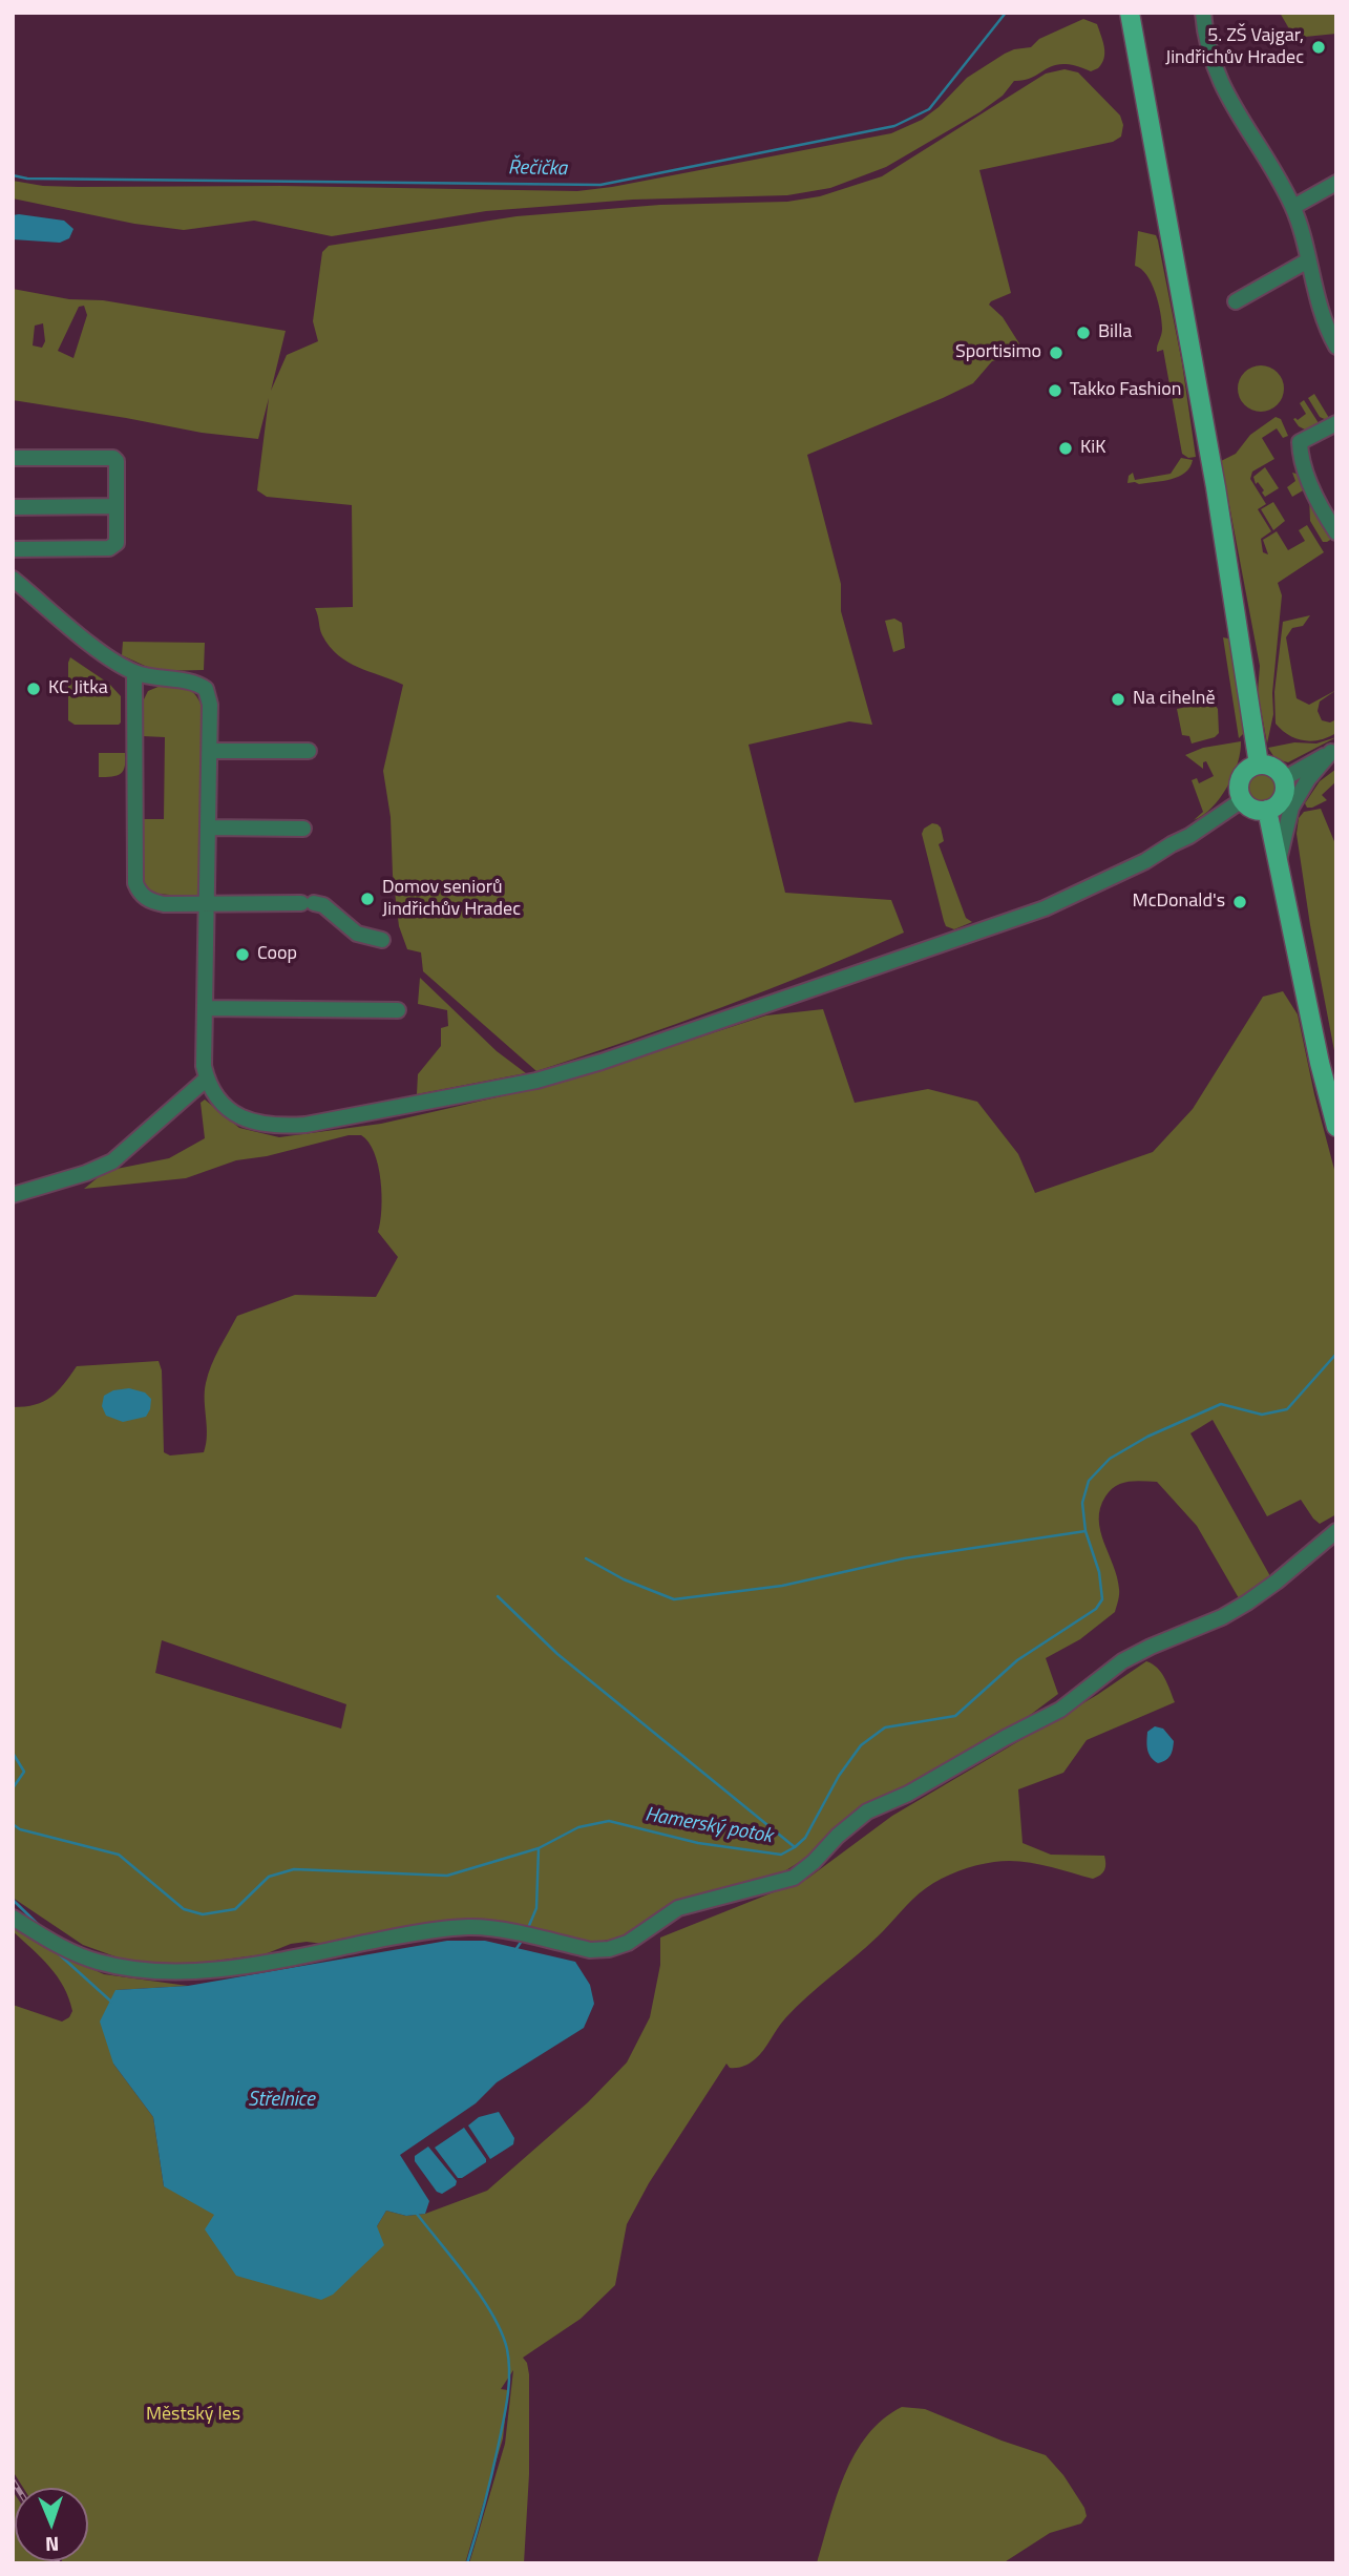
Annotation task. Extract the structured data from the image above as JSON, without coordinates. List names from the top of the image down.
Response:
{
  "water": ["Řečička", "Hamerský potok", "Střelnice"],
  "parks": ["Městský les"],
  "places": [
    "5. ZŠ Vajgar, Jindřichův Hradec",
    "Billa",
    "Sportisimo",
    "Takko Fashion",
    "KiK",
    "KC Jitka",
    "Na cihelně",
    "Domov seniorů Jindřichův Hradec",
    "McDonald's",
    "Coop"
  ],
  "north": "bottom"
}
